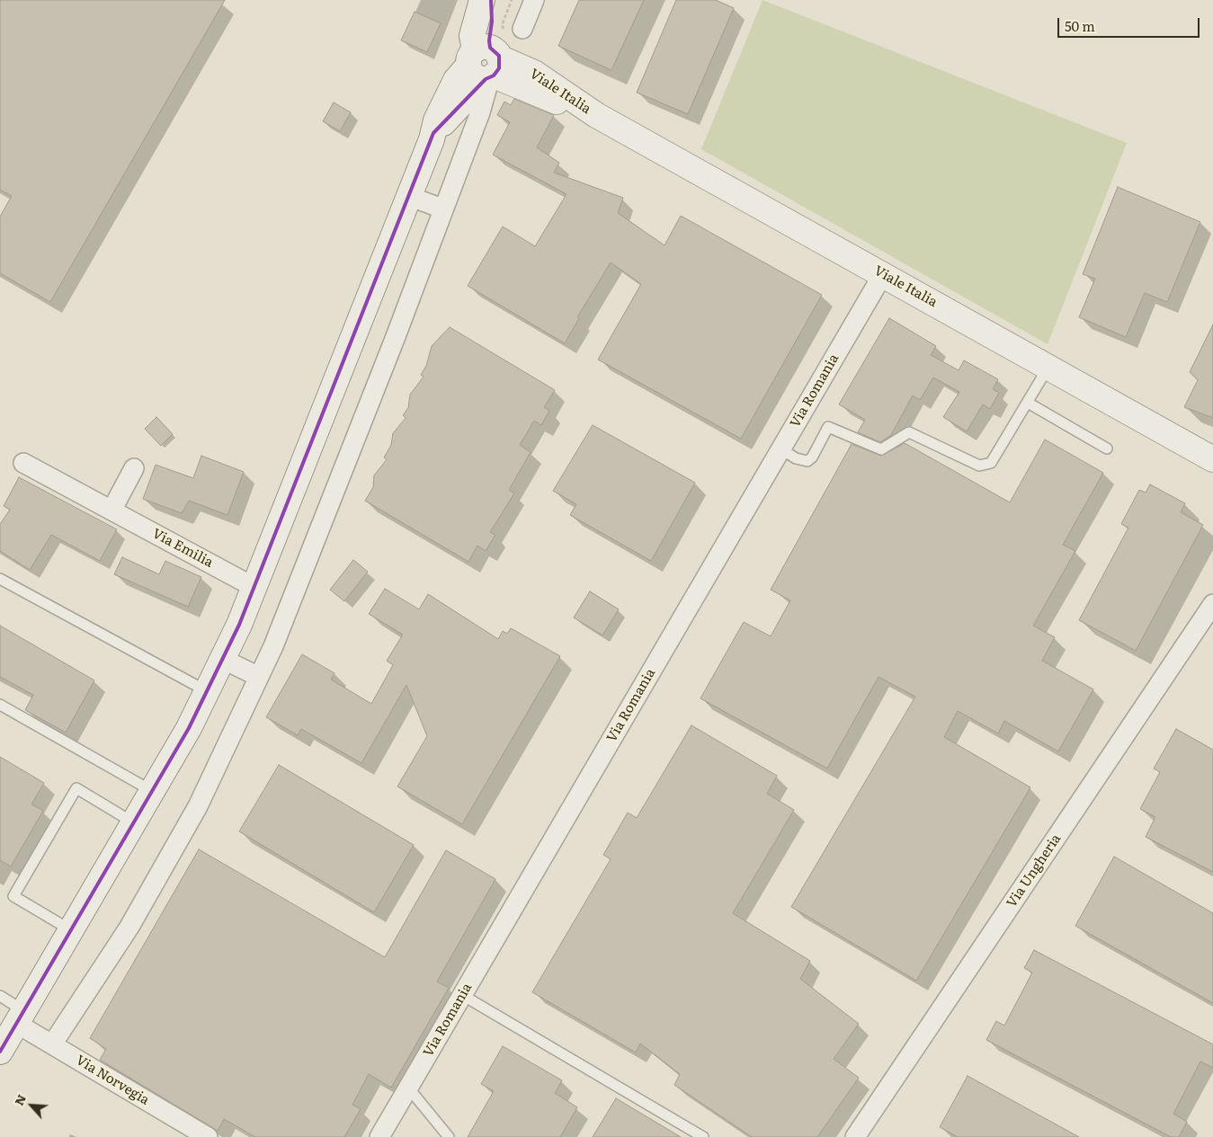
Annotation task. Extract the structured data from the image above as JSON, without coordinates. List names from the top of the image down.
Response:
{
  "streets": {
    "main road": ["Viale Italia"],
    "street": [
      "Via Romania",
      "Via Emilia",
      "Via Ungheria",
      "Via Norvegia"
    ]
  },
  "crossings": [
    ["Viale Italia", "Via Romania"]
  ],
  "scale_bar": "50 m",
  "north": "top left"
}
